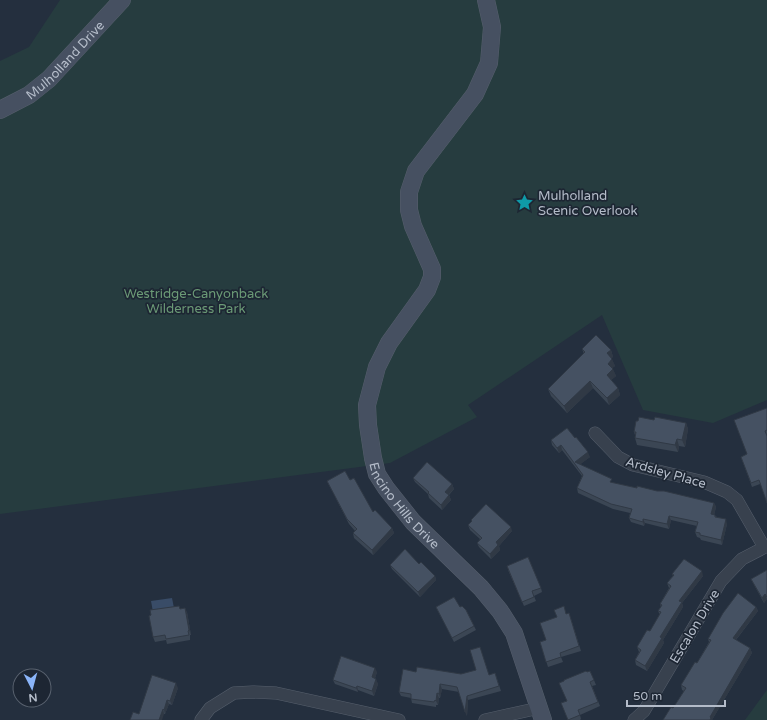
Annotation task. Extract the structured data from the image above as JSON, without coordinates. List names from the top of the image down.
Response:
{
  "streets": {
    "main road": ["Mulholland Drive", "Encino Hills Drive"],
    "street": ["Ardsley Place", "Escalon Drive"]
  },
  "crossings": [
    ["Ardsley Place", "Escalon Drive"]
  ],
  "parks": ["Westridge-Canyonback Wilderness Park"],
  "places": {
    "place": ["Mulholland Scenic Overlook"]
  },
  "scale_bar": "50 m",
  "north": "bottom"
}
